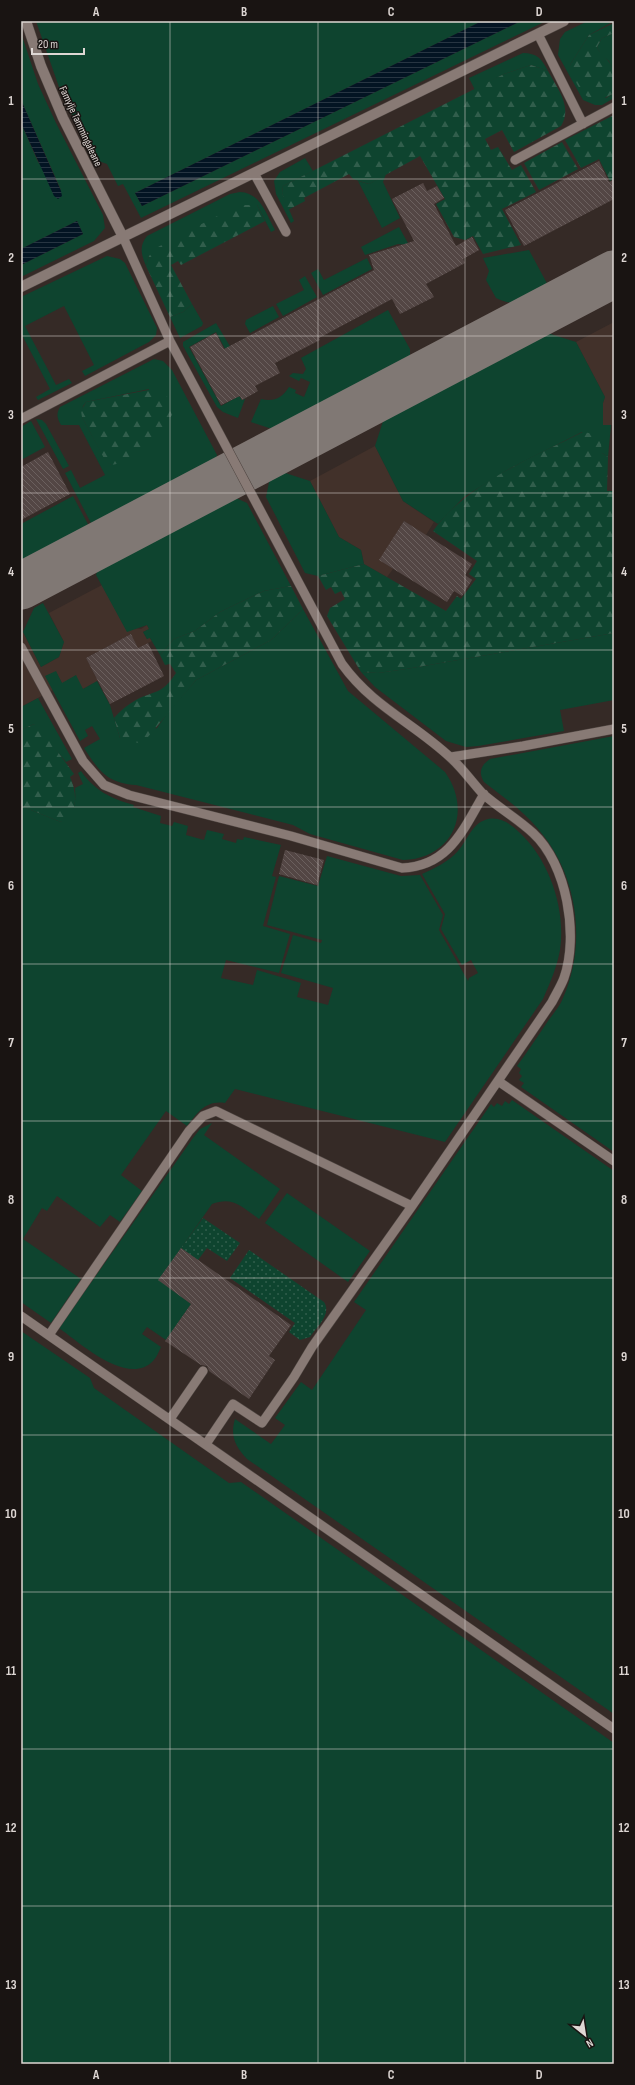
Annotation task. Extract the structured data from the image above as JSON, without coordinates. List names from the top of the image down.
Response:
{
  "streets": {
    "street": ["Famylje Tammingaleane"]
  },
  "scale_bar": "20 m",
  "north": "bottom right",
  "grid": {
    "columns": [
      "A",
      "B",
      "C",
      "D"
    ],
    "rows": [
      "1",
      "2",
      "3",
      "4",
      "5",
      "6",
      "7",
      "8",
      "9",
      "10",
      "11",
      "12",
      "13"
    ]
  }
}
